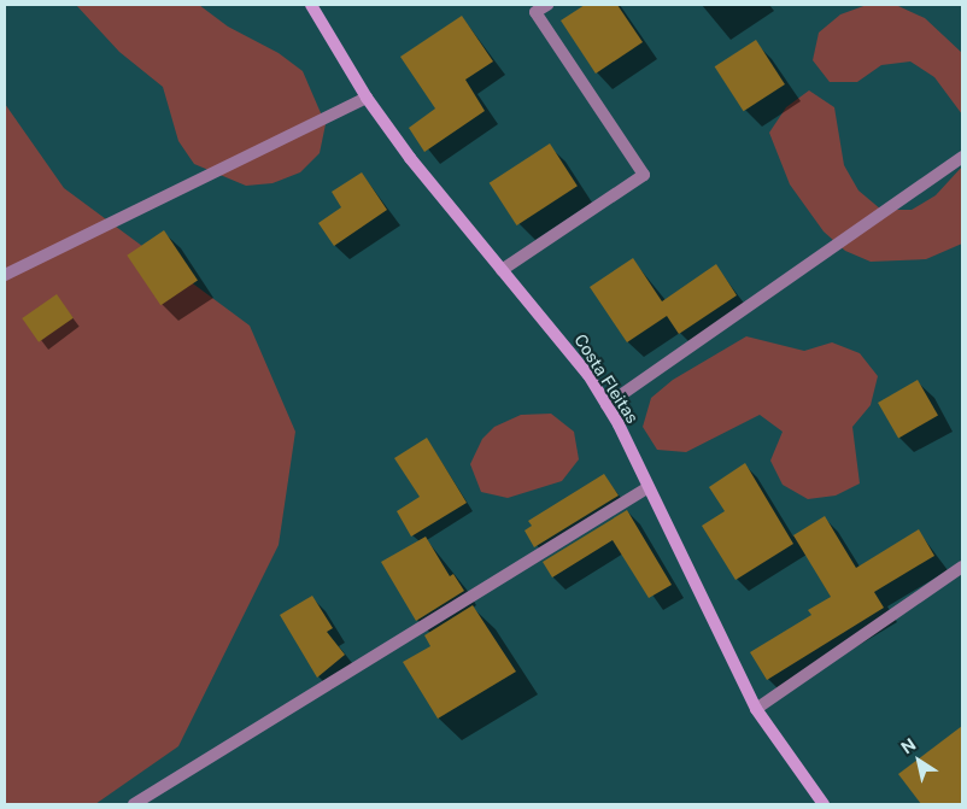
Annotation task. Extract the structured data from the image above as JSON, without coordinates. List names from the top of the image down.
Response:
{
  "streets": {
    "main road": ["Costa Fleitas"]
  },
  "north": "top left"
}
